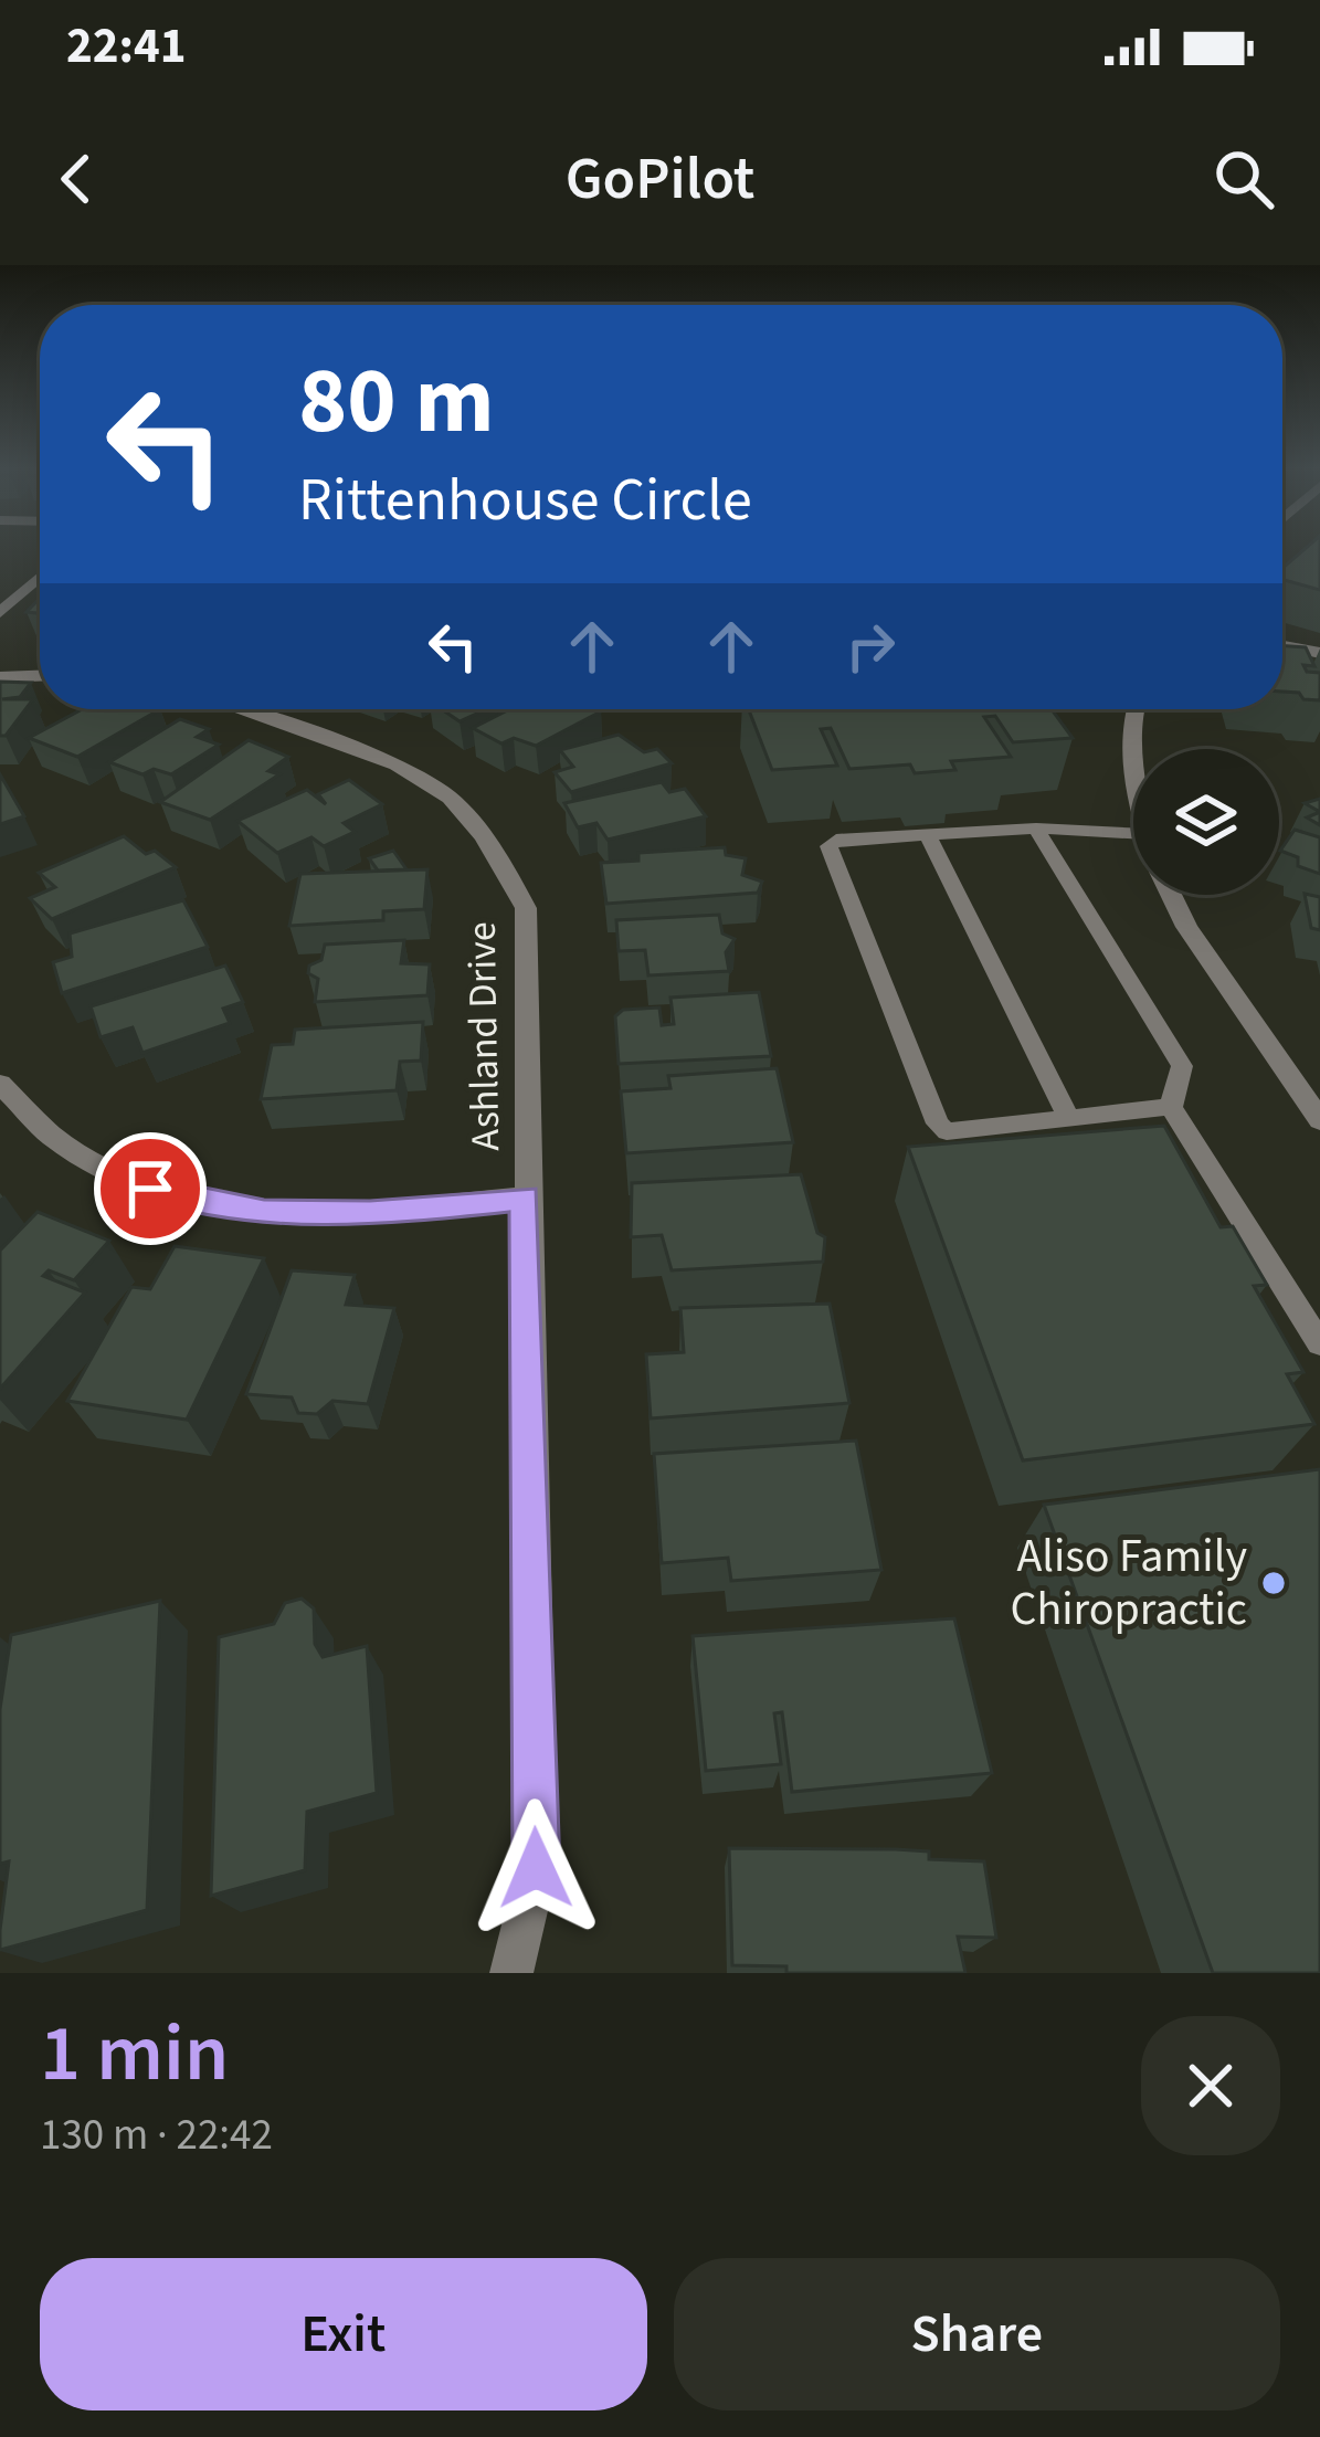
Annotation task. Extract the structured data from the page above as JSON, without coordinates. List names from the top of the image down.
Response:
{
  "streets": {
    "street": ["Ashland Drive"]
  },
  "places": ["Aliso Family Chiropractic"],
  "page": {
    "status": "22:41",
    "header": "GoPilot",
    "turn": ["80 m", "Rittenhouse Circle"],
    "heading": ["1 min", "130 m · 22:42"],
    "buttons": ["Exit", "Share"]
  }
}
